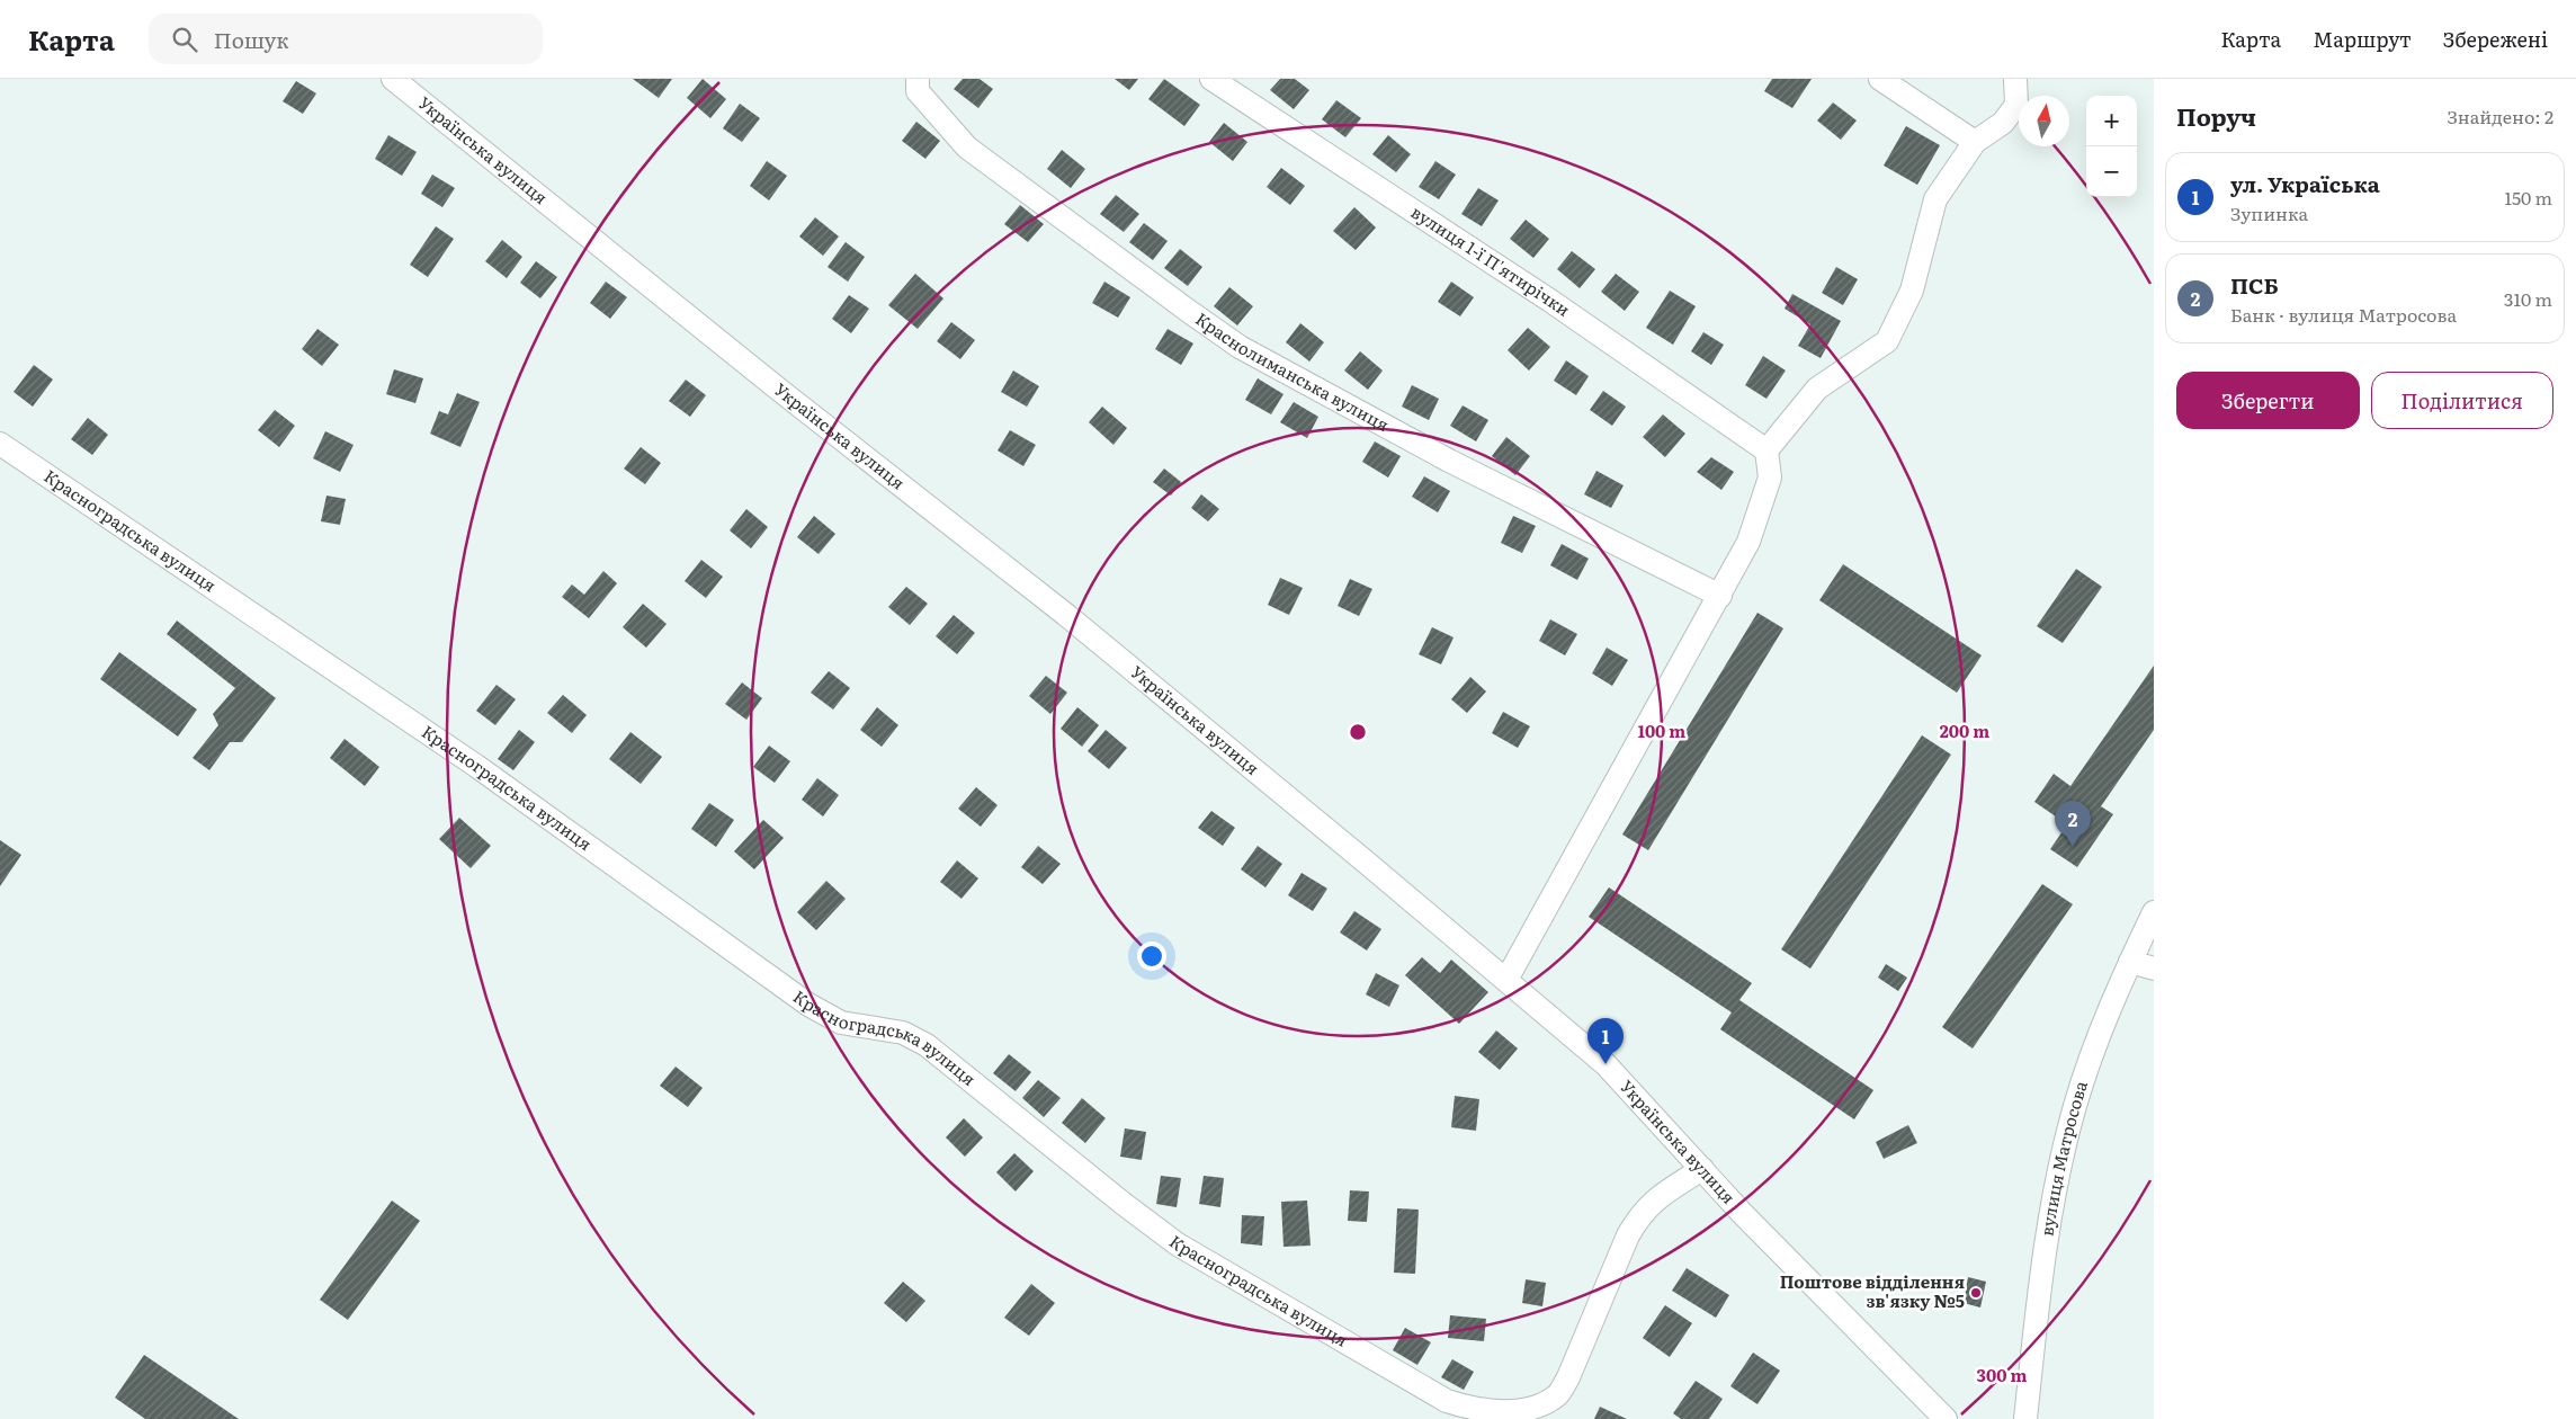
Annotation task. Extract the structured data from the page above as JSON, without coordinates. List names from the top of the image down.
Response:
{
  "streets": {
    "street": [
      "Українська вулиця",
      "вулиця 1-ї П'ятирічки",
      "Краснолиманська вулиця",
      "Красноградська вулиця",
      "вулиця Матросова"
    ]
  },
  "crossings": [
    ["Українська вулиця", "Красноградська вулиця"]
  ],
  "places": ["Поштове відділення зв'язку №5"],
  "north": "top",
  "page": {
    "header": "Карта",
    "search": "Пошук",
    "nav": ["Карта", "Маршрут", "Збережені"],
    "heading": ["Поруч", "Знайдено: 2"],
    "map_buttons": ["+", "−"],
    "list": [
      {
        "mark": "1",
        "name": "ул. Україська",
        "note": "Зупинка",
        "value": "150 m"
      },
      {
        "mark": "2",
        "name": "ПСБ",
        "note": "Банк · вулиця Матросова",
        "value": "310 m"
      }
    ],
    "buttons": ["Зберегти", "Поділитися"],
    "pins": ["2", "1"]
  },
  "rings": ["100 m", "200 m", "300 m"]
}
